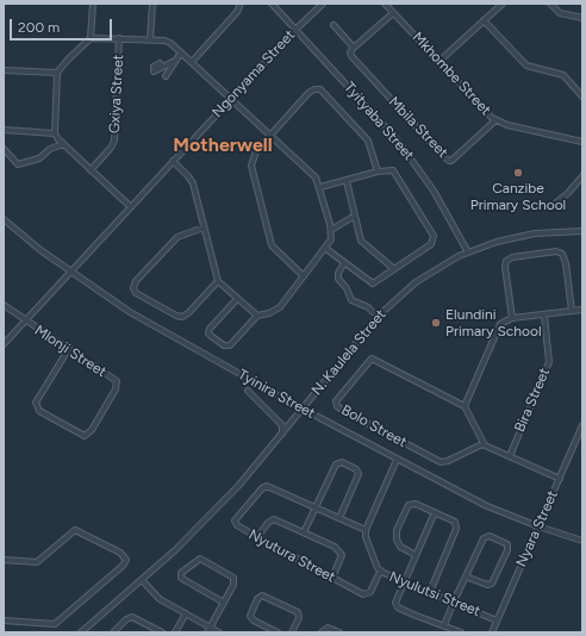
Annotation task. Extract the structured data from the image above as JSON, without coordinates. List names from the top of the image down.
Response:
{
  "streets": {
    "street": [
      "Ngonyama Street",
      "Mkhombe Street",
      "Gxiya Street",
      "Tyityaba Street",
      "Mbila Street",
      "Mlonji Street",
      "N. Kaulela Street",
      "Tyinira Street",
      "Bira Street",
      "Bolo Street",
      "Nyara Street",
      "Nyutura Street",
      "Nyulutsi Street"
    ]
  },
  "crossings": [
    ["Ngonyama Street", "Tyityaba Street"],
    ["Ngonyama Street", "Mlonji Street"],
    ["Ngonyama Street", "Tyinira Street"],
    ["Mkhombe Street", "Mbila Street"],
    ["Tyityaba Street", "N. Kaulela Street"],
    ["N. Kaulela Street", "Tyinira Street"],
    ["Tyinira Street", "Nyara Street"],
    ["Nyara Street", "Nyulutsi Street"],
    ["Nyutura Street", "Nyulutsi Street"]
  ],
  "districts": ["Motherwell"],
  "places": ["Canzibe Primary School", "Elundini Primary School"],
  "scale_bar": "200 m"
}
